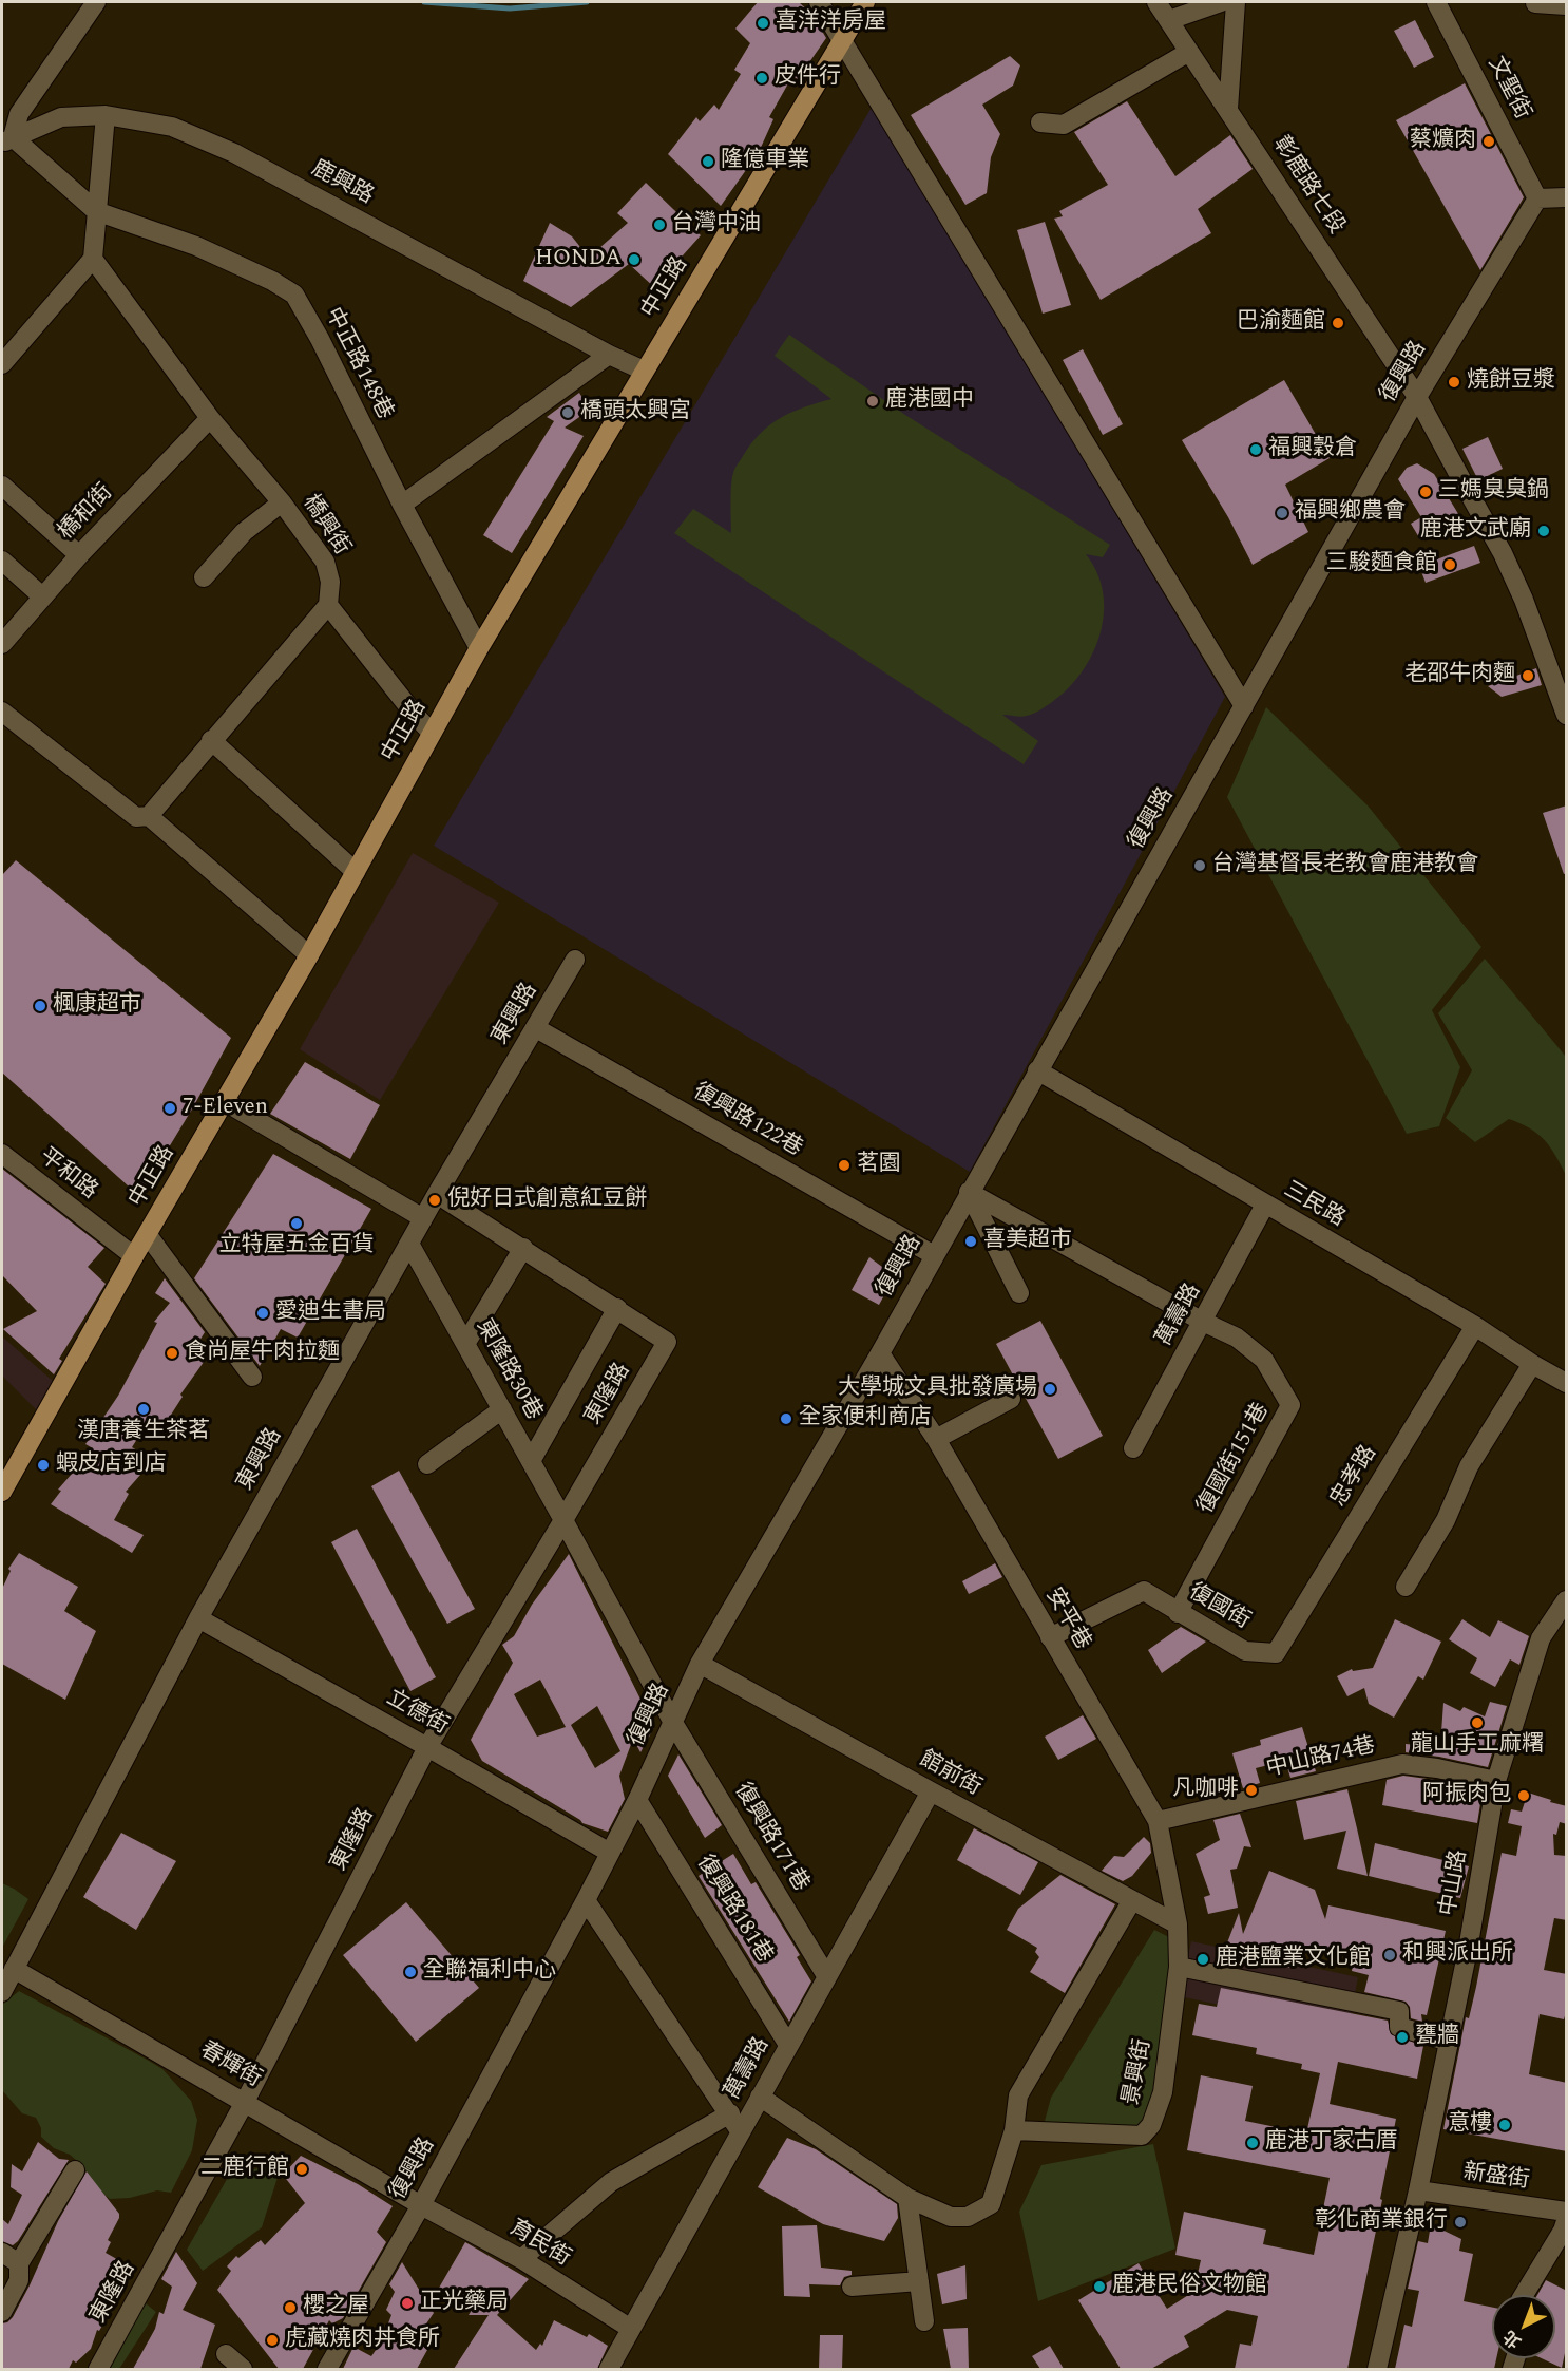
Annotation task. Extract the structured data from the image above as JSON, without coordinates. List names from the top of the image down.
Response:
{
  "streets": {
    "main road": ["中正路"],
    "street": [
      "文聖街",
      "鹿興路",
      "彰鹿路七段",
      "中正路148巷",
      "復興路",
      "橋和街",
      "橋興街",
      "東興路",
      "復興路122巷",
      "平和路",
      "三民路",
      "萬壽路",
      "東隆路30巷",
      "東隆路",
      "復國街151巷",
      "忠孝路",
      "復國街",
      "安平巷",
      "立德街",
      "中山路74巷",
      "館前街",
      "復興路171巷",
      "中山路",
      "復興路181巷",
      "春輝街",
      "景興街",
      "新盛街",
      "育民街"
    ]
  },
  "crossings": [
    ["文聖街", "復興路"],
    ["鹿興路", "中正路"],
    ["彰鹿路七段", "復興路"],
    ["中正路", "中正路148巷"],
    ["中正路", "平和路"],
    ["復興路", "復興路122巷"],
    ["復興路", "三民路"],
    ["復興路", "安平巷"],
    ["復興路", "立德街"],
    ["復興路", "館前街"],
    ["復興路", "復興路171巷"],
    ["復興路", "復興路181巷"],
    ["復興路", "春輝街"],
    ["復興路", "育民街"],
    ["橋和街", "橋興街"],
    ["東興路", "復興路122巷"],
    ["東興路", "東隆路30巷"],
    ["東興路", "立德街"],
    ["東興路", "春輝街"],
    ["三民路", "萬壽路"],
    ["三民路", "忠孝路"],
    ["萬壽路", "復國街151巷"],
    ["萬壽路", "館前街"],
    ["萬壽路", "復興路171巷"],
    ["萬壽路", "復興路181巷"],
    ["萬壽路", "育民街"],
    ["東隆路30巷", "東隆路"],
    ["東隆路30巷", "復興路171巷"],
    ["東隆路", "立德街"],
    ["東隆路", "復興路171巷"],
    ["東隆路", "春輝街"],
    ["復國街151巷", "復國街"],
    ["忠孝路", "復國街"],
    ["復國街", "安平巷"],
    ["安平巷", "中山路74巷"],
    ["安平巷", "館前街"],
    ["安平巷", "景興街"],
    ["中山路74巷", "中山路"],
    ["館前街", "景興街"],
    ["中山路", "新盛街"],
    ["春輝街", "育民街"]
  ],
  "places": [
    "喜洋洋房屋",
    "皮件行",
    "蔡爌肉",
    "隆億車業",
    "台灣中油",
    "HONDA",
    "巴渝麵館",
    "燒餅豆漿",
    "鹿港國中",
    "橋頭太興宮",
    "福興穀倉",
    "三媽臭臭鍋",
    "福興鄉農會",
    "鹿港文武廟",
    "三駿麵食館",
    "老邵牛肉麵",
    "台灣基督長老教會鹿港教會",
    "楓康超市",
    "7-Eleven",
    "茗園",
    "倪好日式創意紅豆餅",
    "立特屋五金百貨",
    "喜美超市",
    "愛迪生書局",
    "食尚屋牛肉拉麵",
    "大學城文具批發廣場",
    "漢唐養生茶茗",
    "全家便利商店",
    "蝦皮店到店",
    "龍山手工麻糬",
    "凡咖啡",
    "阿振肉包",
    "和興派出所",
    "鹿港鹽業文化館",
    "全聯福利中心",
    "甕牆",
    "意樓",
    "鹿港丁家古厝",
    "二鹿行館",
    "彰化商業銀行",
    "鹿港民俗文物館",
    "正光藥局",
    "櫻之屋",
    "虎藏燒肉丼食所"
  ],
  "north": "bottom left"
}
